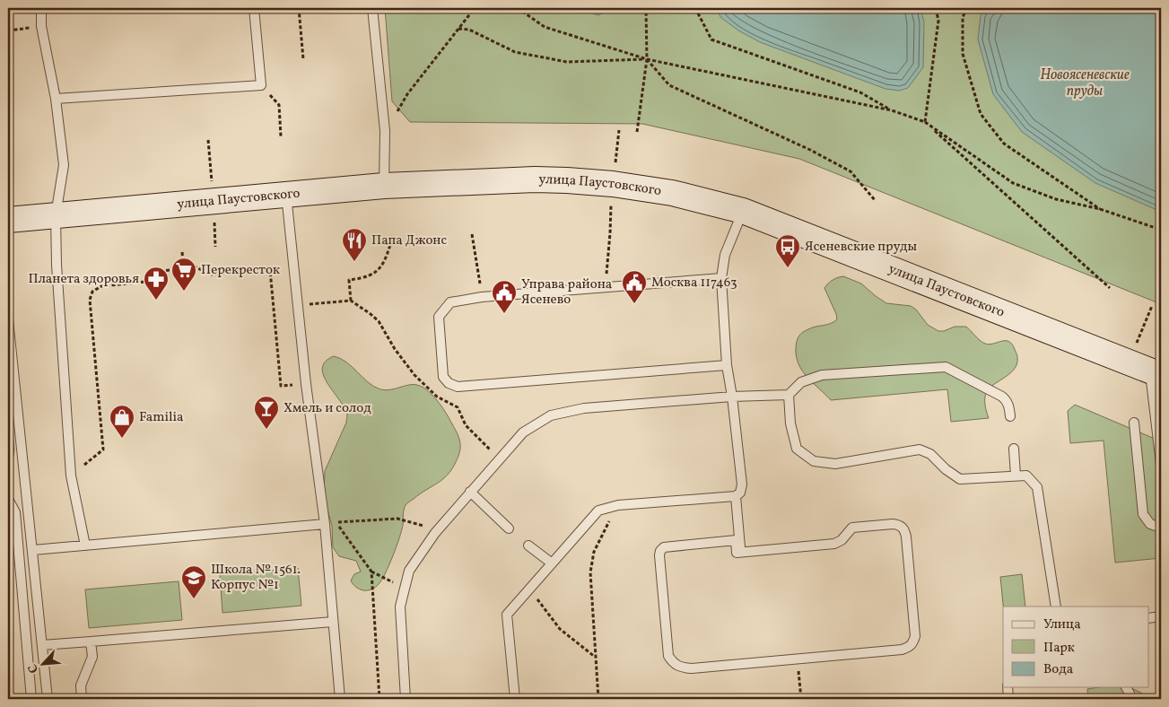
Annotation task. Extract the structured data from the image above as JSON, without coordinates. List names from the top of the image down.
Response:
{
  "streets": {
    "main road": ["улица Паустовского"]
  },
  "water": ["Новоясеневские пруды"],
  "places": {
    "restaurant": ["Папа Джонс"],
    "bus stop": ["Ясеневские пруды"],
    "supermarket": ["Перекресток"],
    "pharmacy": ["Планета здоровья"],
    "public building": ["Москва 117463", "Управа района Ясенево"],
    "bar": ["Хмель и солод"],
    "shop": ["Familia"],
    "school or university": ["Школа № 1561. Корпус №1"]
  },
  "legend": ["Улица", "Парк", "Вода"],
  "north": "bottom left"
}
